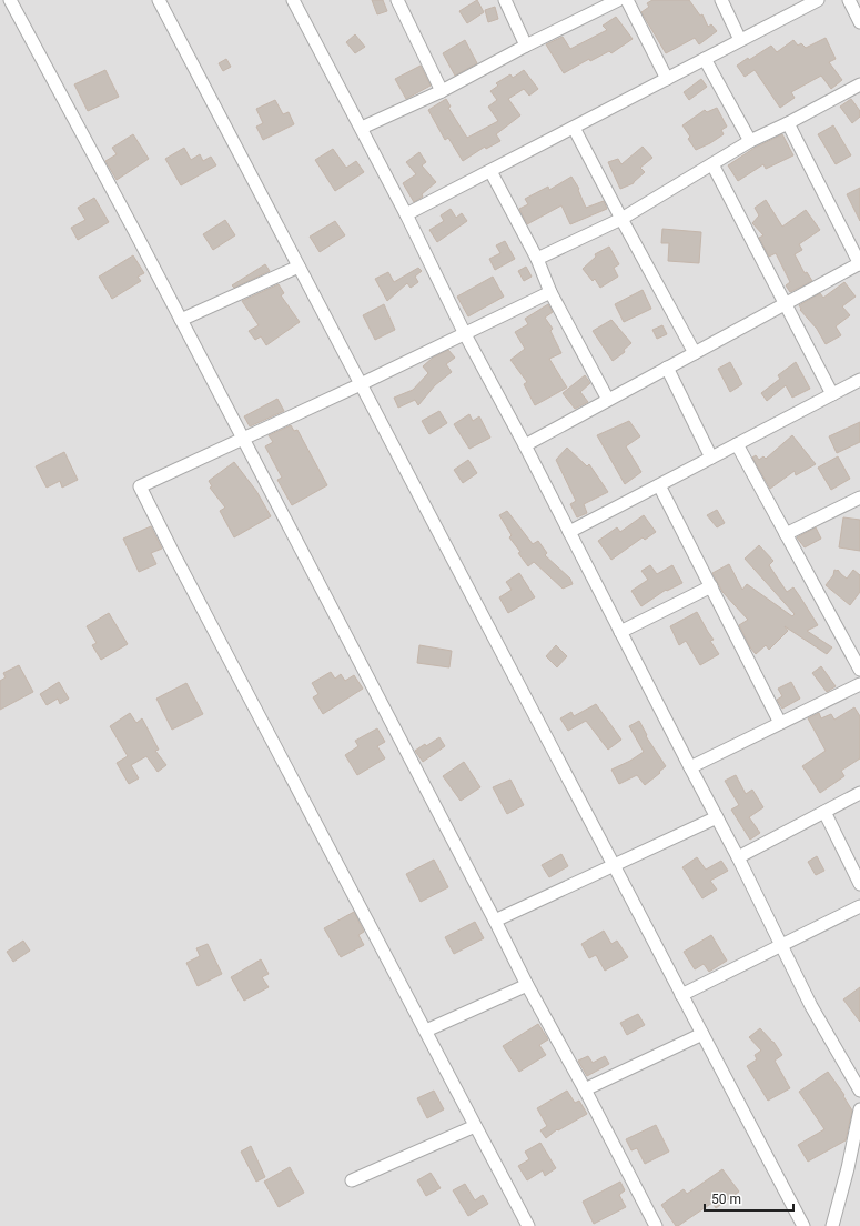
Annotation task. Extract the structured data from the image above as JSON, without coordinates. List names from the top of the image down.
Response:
{
  "scale_bar": "50 m"
}
